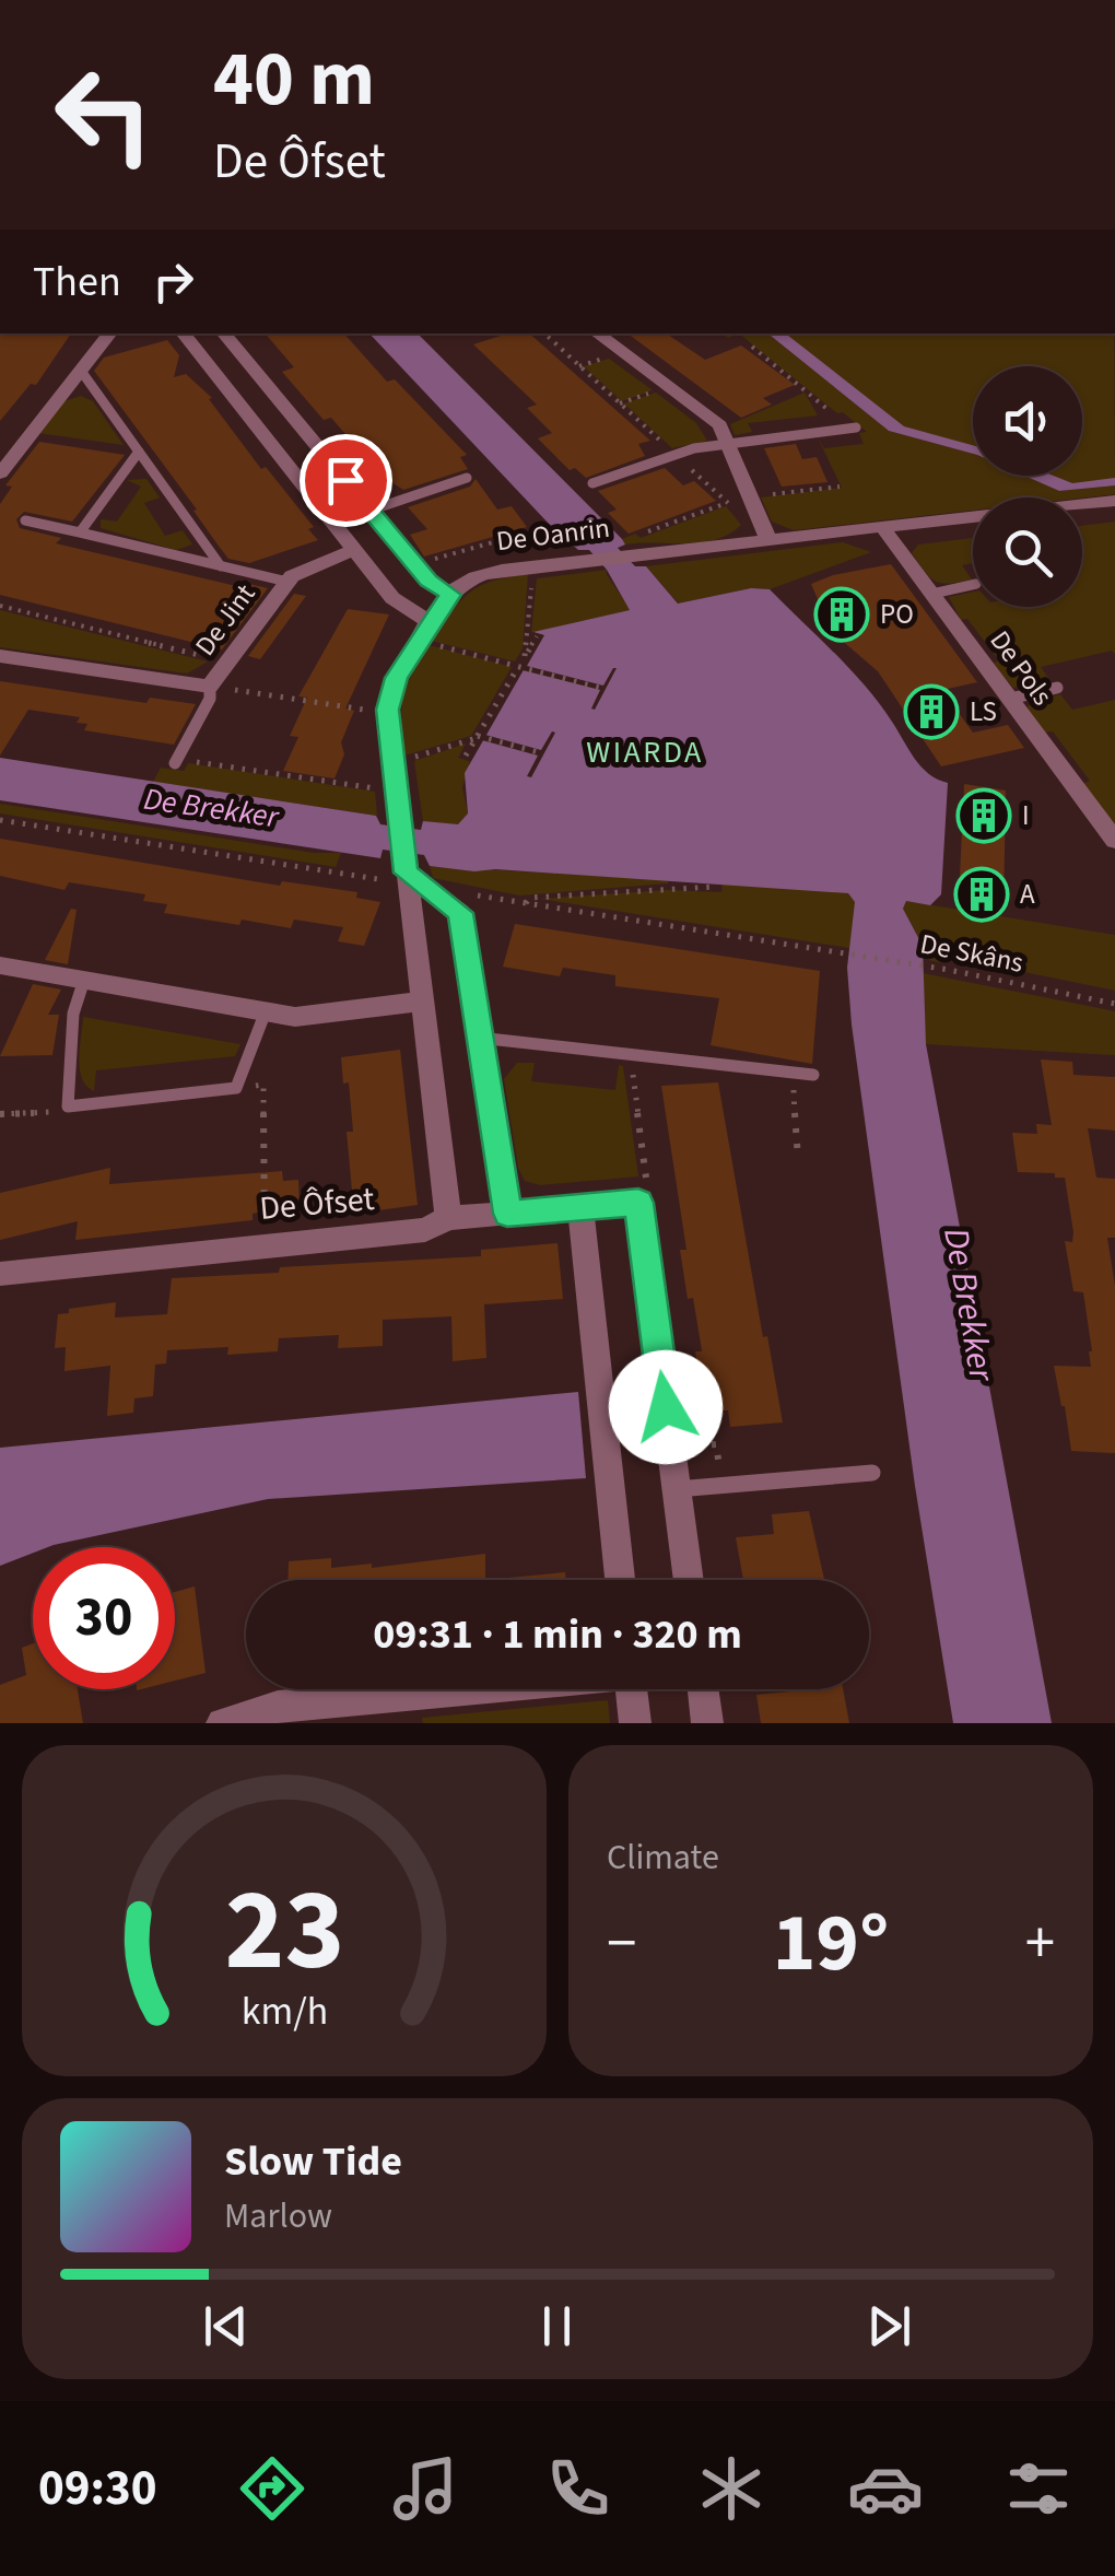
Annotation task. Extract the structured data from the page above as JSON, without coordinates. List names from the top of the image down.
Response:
{
  "streets": {
    "street": [
      "De Oanrin",
      "De Jint",
      "De Pols",
      "De Ôfset"
    ],
    "path": ["De Skâns"]
  },
  "crossings": [
    ["De Oanrin", "De Pols"]
  ],
  "districts": ["WIARDA"],
  "water": ["De Brekker"],
  "places": {
    "building": [
      "PO",
      "LS",
      "I",
      "A"
    ]
  },
  "page": {
    "turn": ["40 m", "De Ôfset"],
    "then": "Then",
    "limit": "30",
    "trip": "09:31 · 1 min · 320 m",
    "tile": "Climate",
    "heat": ["−", "19°", "+"],
    "song": ["Slow Tide", "Marlow"],
    "tabs": "09:30",
    "gauge": ["23", "km/h"]
  }
}
